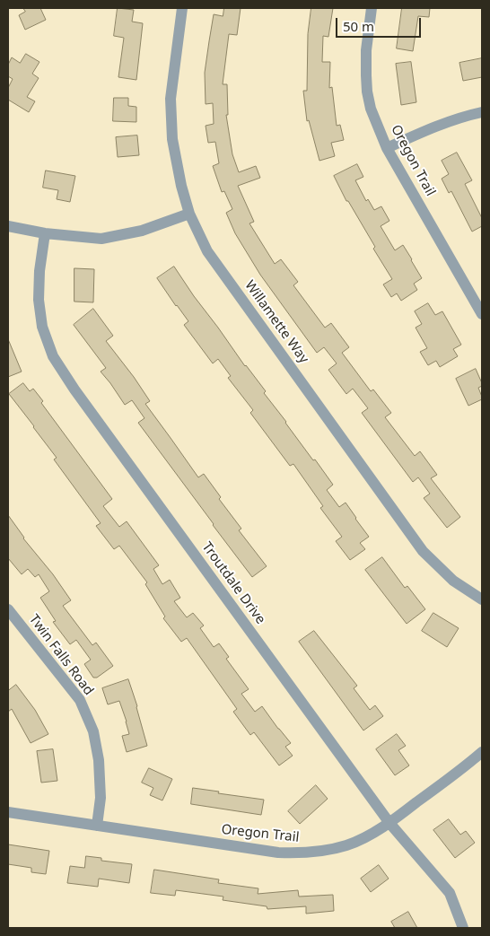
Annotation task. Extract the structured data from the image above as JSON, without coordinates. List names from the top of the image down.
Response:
{
  "streets": {
    "street": [
      "Oregon Trail",
      "Willamette Way",
      "Troutdale Drive",
      "Twin Falls Road"
    ]
  },
  "crossings": [
    ["Oregon Trail", "Troutdale Drive"],
    ["Oregon Trail", "Twin Falls Road"]
  ],
  "scale_bar": "50 m"
}
